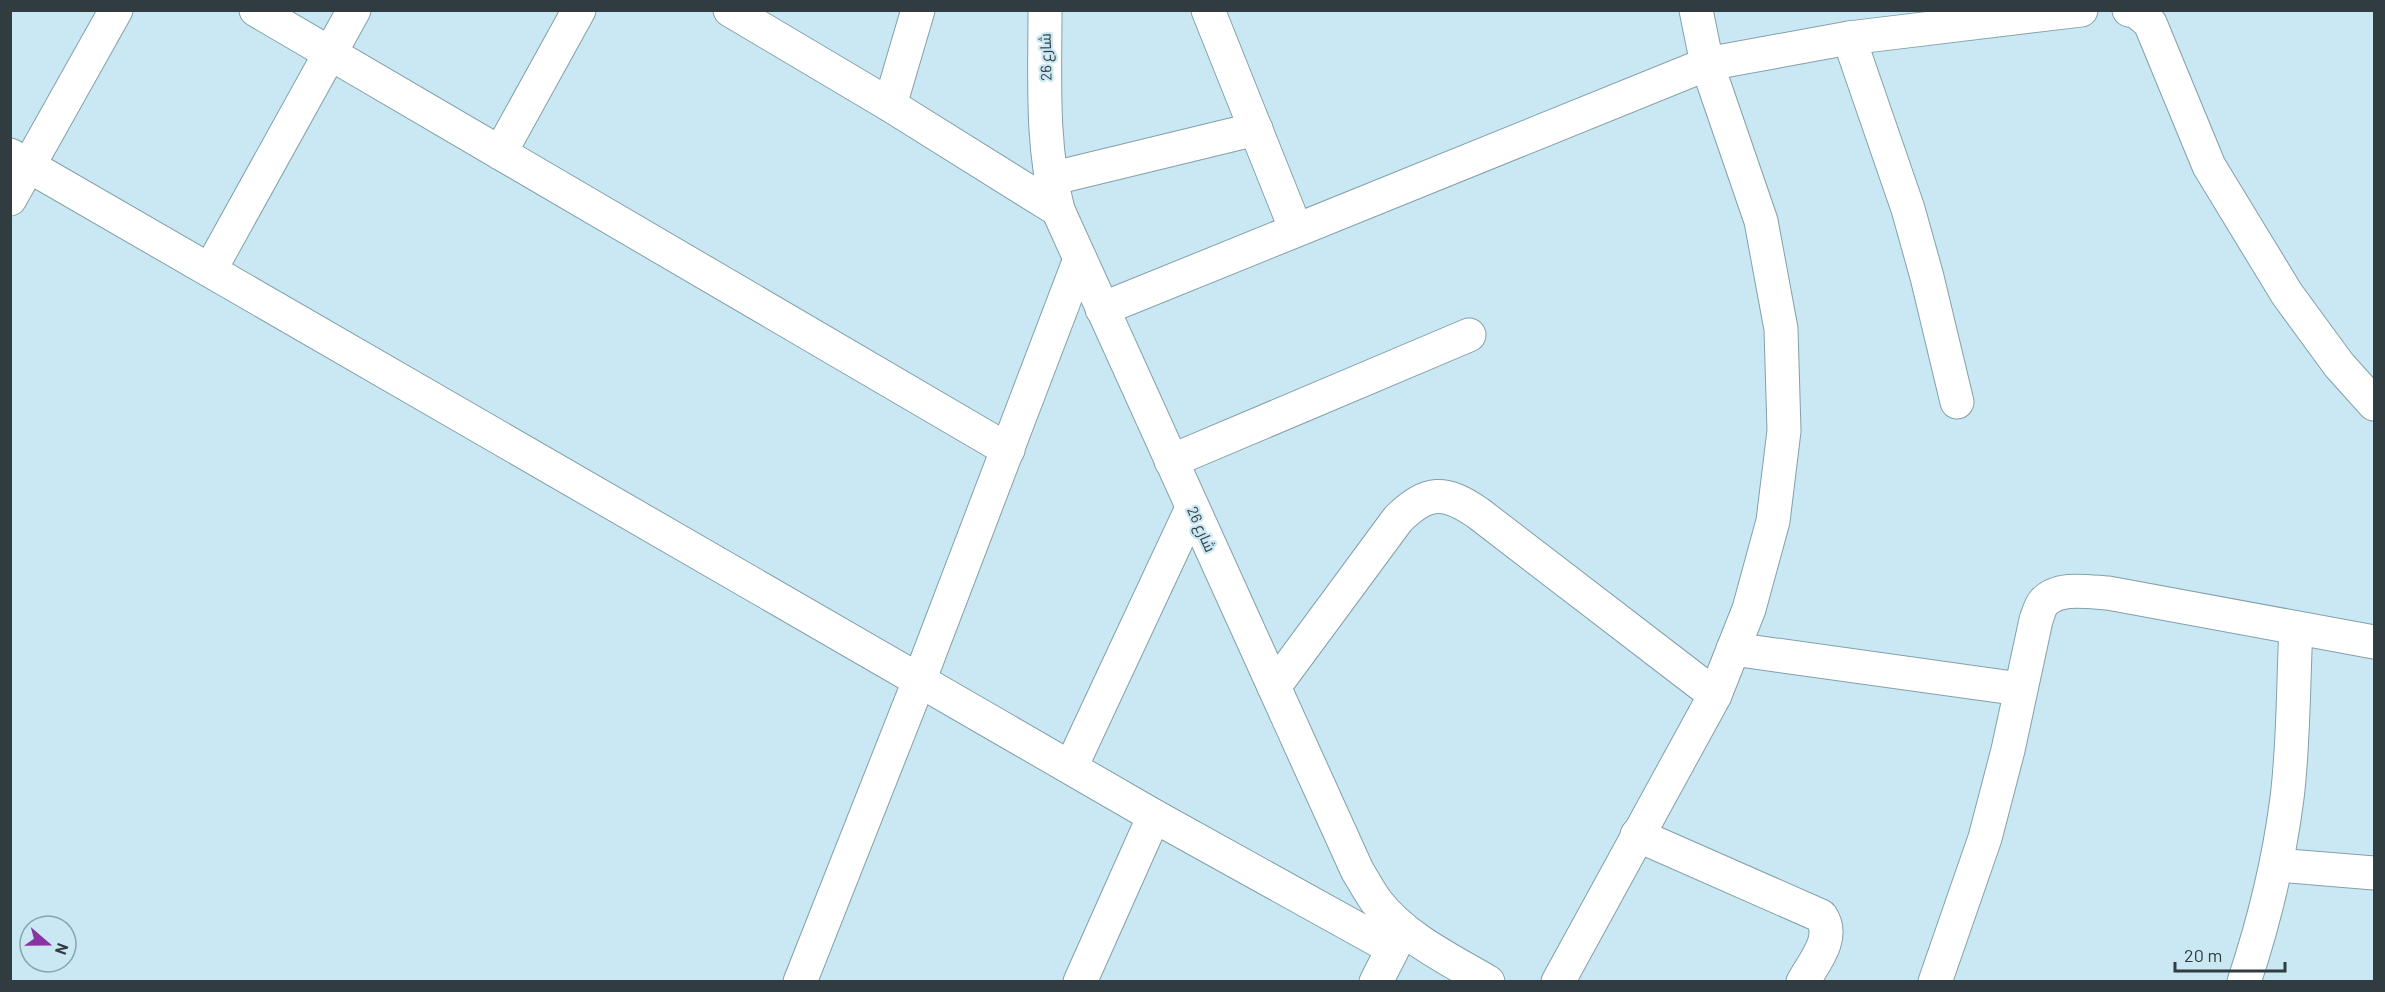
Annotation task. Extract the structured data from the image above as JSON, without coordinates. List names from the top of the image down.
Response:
{
  "streets": {
    "street": ["شارع 26"]
  },
  "scale_bar": "20 m",
  "north": "right"
}
